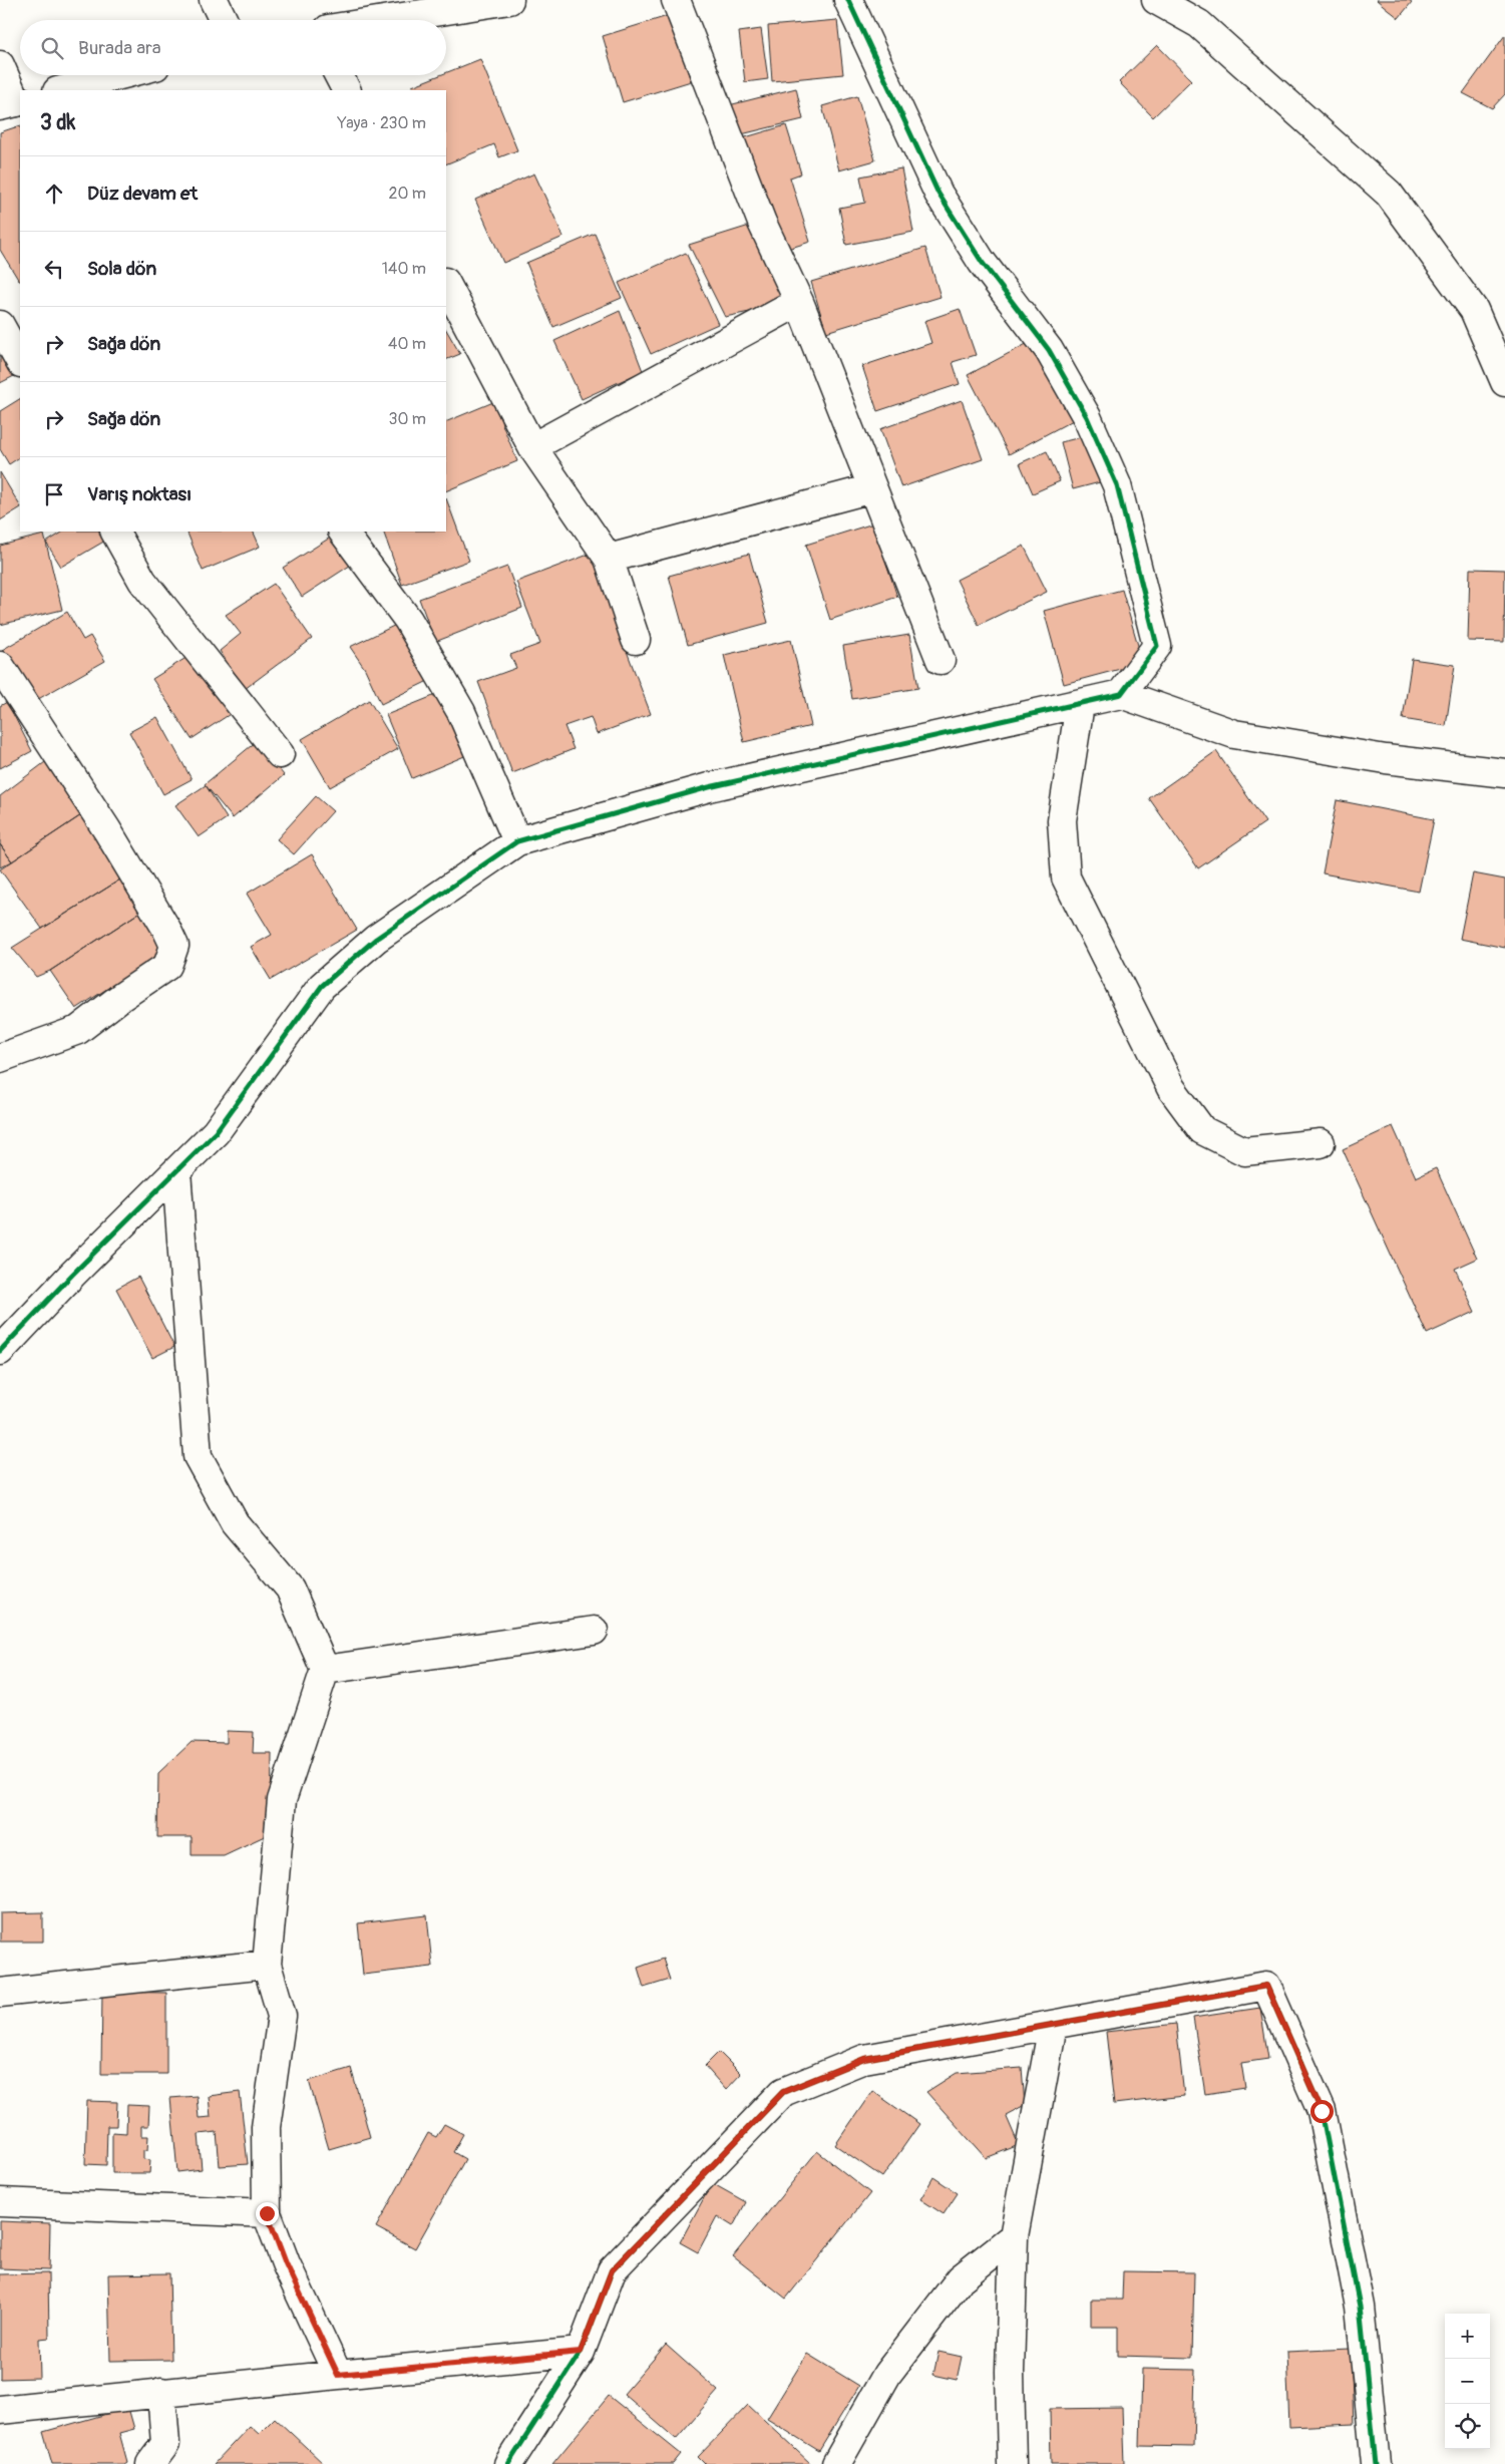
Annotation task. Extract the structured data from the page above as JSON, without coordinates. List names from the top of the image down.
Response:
{
  "page": {
    "search": "Burada ara",
    "heading": ["3 dk", "Yaya · 230 m"],
    "list": [
      ["Düz devam et", "20 m"],
      ["Sola dön", "140 m"],
      ["Sağa dön", "40 m"],
      ["Sağa dön", "30 m"],
      "Varış noktası"
    ],
    "map_buttons": ["+", "−"]
  }
}
